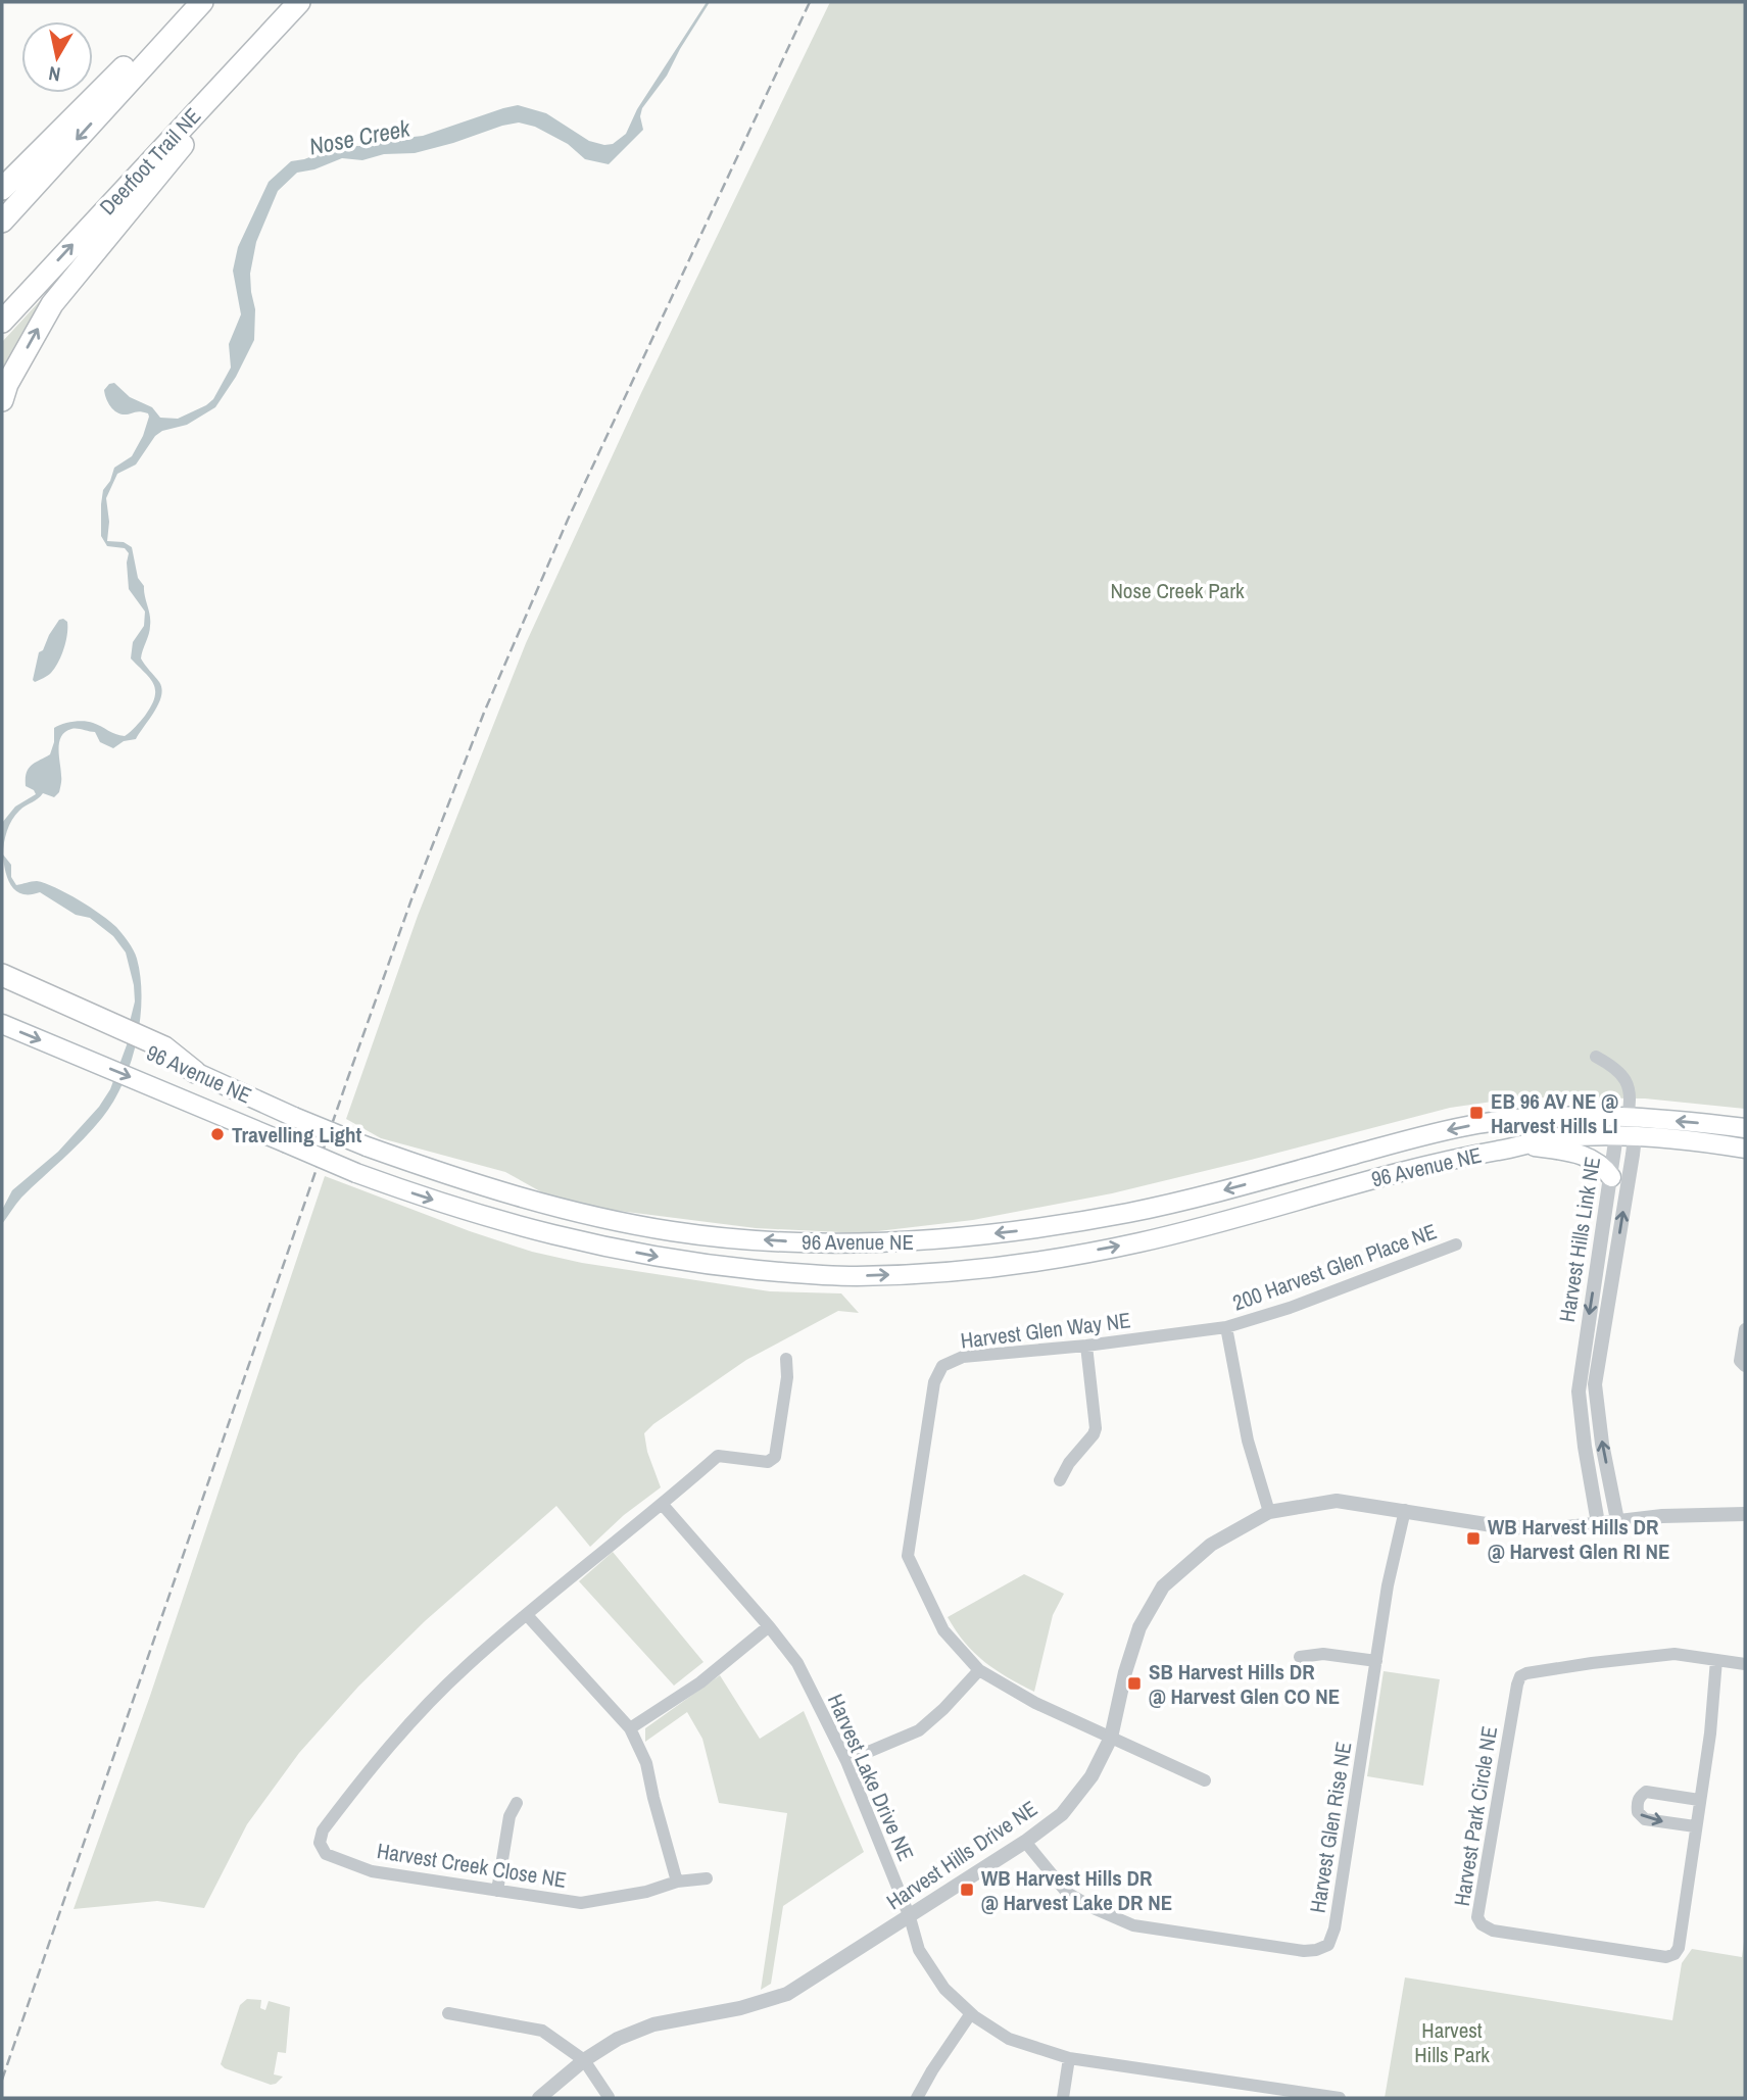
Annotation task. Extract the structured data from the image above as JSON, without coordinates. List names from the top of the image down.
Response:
{
  "streets": {
    "highway": ["Deerfoot Trail NE"],
    "main road": ["96 Avenue NE"],
    "street": [
      "Harvest Hills Link NE",
      "200 Harvest Glen Place NE",
      "Harvest Glen Way NE",
      "Harvest Lake Drive NE",
      "Harvest Park Circle NE",
      "Harvest Glen Rise NE",
      "Harvest Hills Drive NE",
      "Harvest Creek Close NE"
    ]
  },
  "crossings": [
    ["96 Avenue NE", "Harvest Hills Link NE"],
    ["Harvest Hills Link NE", "Harvest Hills Drive NE"],
    ["200 Harvest Glen Place NE", "Harvest Glen Way NE"],
    ["Harvest Glen Way NE", "Harvest Hills Drive NE"],
    ["Harvest Lake Drive NE", "Harvest Hills Drive NE"],
    ["Harvest Lake Drive NE", "Harvest Creek Close NE"],
    ["Harvest Glen Rise NE", "Harvest Hills Drive NE"]
  ],
  "water": ["Nose Creek"],
  "parks": ["Nose Creek Park", "Harvest Hills Park"],
  "places": {
    "transit": [
      "EB 96 AV NE @ Harvest Hills LI",
      "WB Harvest Hills DR @ Harvest Glen RI NE",
      "SB Harvest Hills DR @ Harvest Glen CO NE",
      "WB Harvest Hills DR @ Harvest Lake DR NE"
    ],
    "other": ["Travelling Light"]
  },
  "north": "bottom"
}
